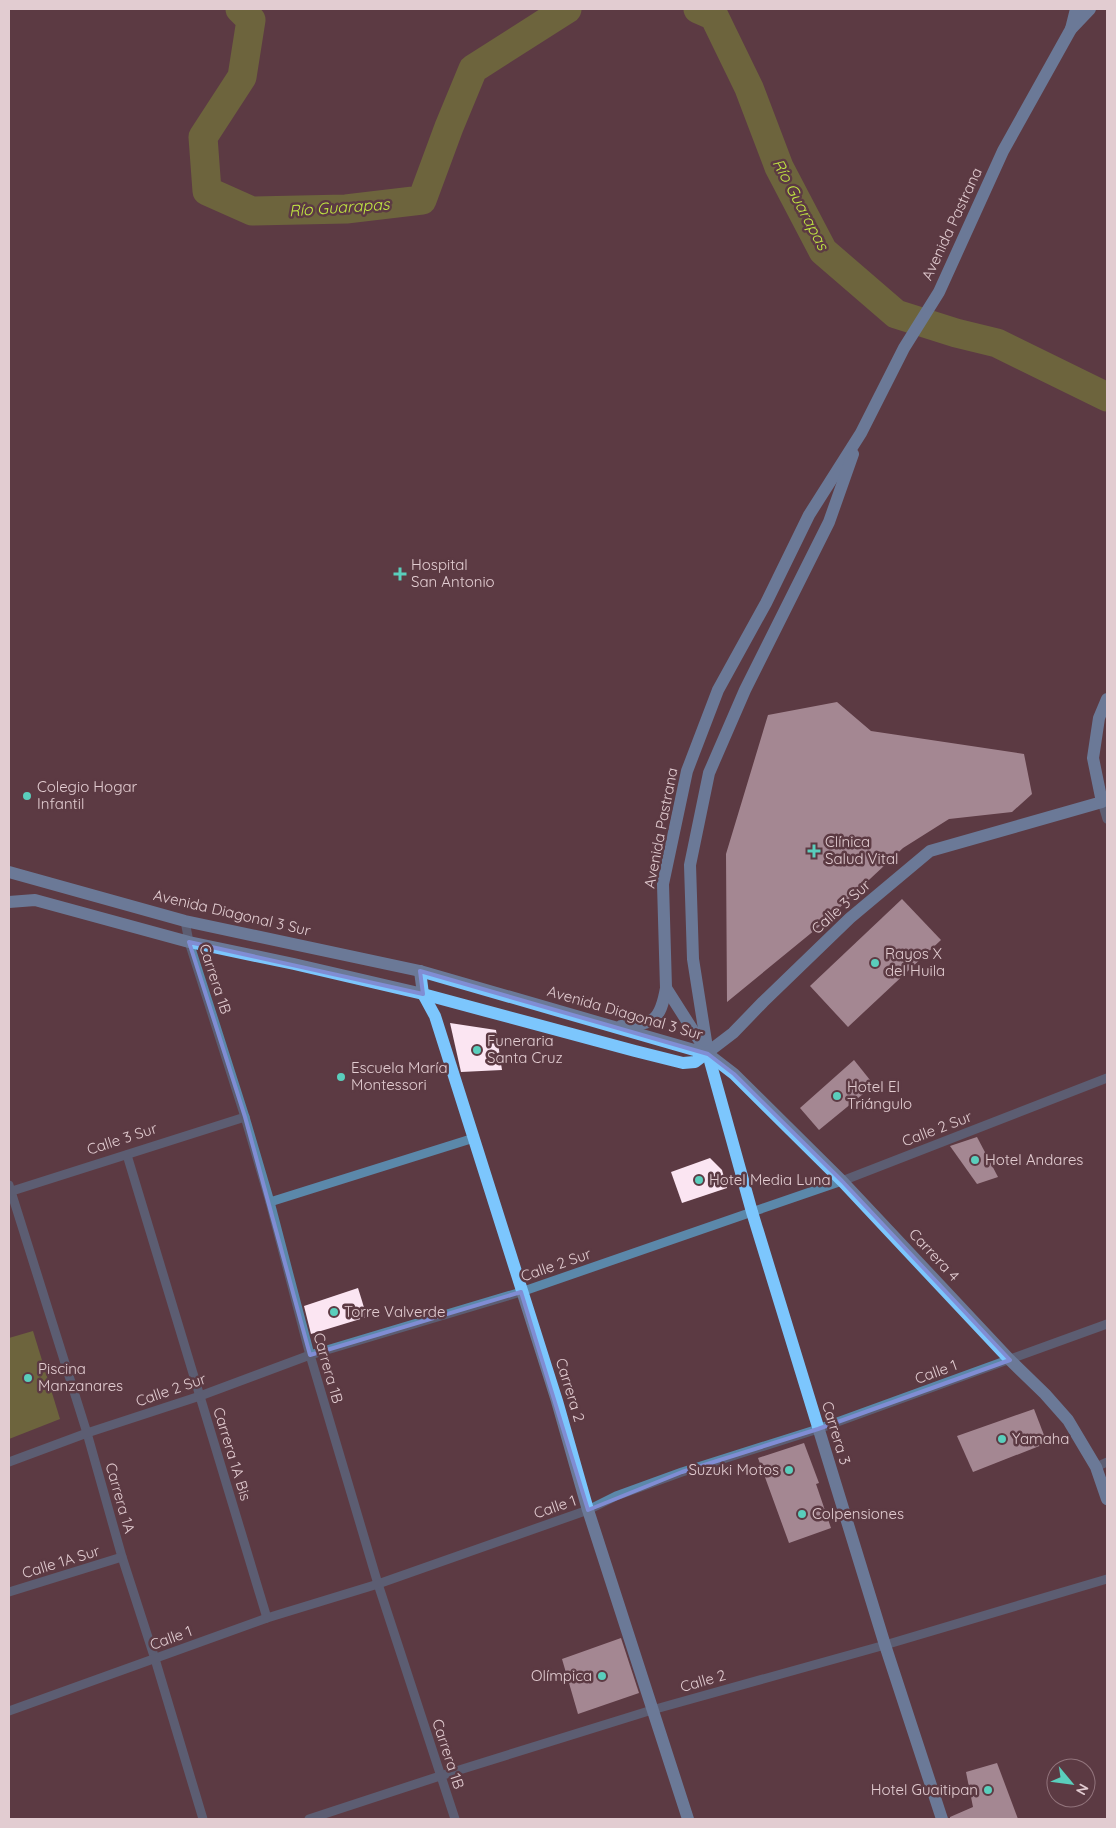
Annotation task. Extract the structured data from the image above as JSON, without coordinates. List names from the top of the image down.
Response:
{
  "streets": {
    "main road": [
      "Avenida Pastrana",
      "Calle 3 Sur",
      "Avenida Diagonal 3 Sur",
      "Carrera 4",
      "Carrera 2",
      "Carrera 3"
    ],
    "street": [
      "Carrera 1B",
      "Calle 2 Sur",
      "Calle 1",
      "Carrera 1A Bis",
      "Carrera 1A",
      "Calle 1A Sur",
      "Calle 2"
    ]
  },
  "crossings": [
    ["Avenida Pastrana", "Calle 3 Sur"],
    ["Avenida Pastrana", "Avenida Diagonal 3 Sur"],
    ["Avenida Pastrana", "Carrera 4"],
    ["Avenida Pastrana", "Carrera 3"],
    ["Calle 3 Sur", "Avenida Diagonal 3 Sur"],
    ["Calle 3 Sur", "Carrera 1B"],
    ["Calle 3 Sur", "Carrera 4"],
    ["Calle 3 Sur", "Carrera 3"],
    ["Calle 3 Sur", "Carrera 1A Bis"],
    ["Calle 3 Sur", "Carrera 1A"],
    ["Avenida Diagonal 3 Sur", "Carrera 1B"],
    ["Avenida Diagonal 3 Sur", "Carrera 4"],
    ["Avenida Diagonal 3 Sur", "Carrera 2"],
    ["Avenida Diagonal 3 Sur", "Carrera 3"],
    ["Carrera 1B", "Calle 2 Sur"],
    ["Carrera 1B", "Calle 1"],
    ["Carrera 1B", "Calle 2"],
    ["Calle 2 Sur", "Carrera 4"],
    ["Calle 2 Sur", "Carrera 2"],
    ["Calle 2 Sur", "Carrera 3"],
    ["Calle 2 Sur", "Carrera 1A Bis"],
    ["Calle 2 Sur", "Carrera 1A"],
    ["Carrera 4", "Calle 1"],
    ["Carrera 4", "Carrera 3"],
    ["Calle 1", "Carrera 2"],
    ["Calle 1", "Carrera 3"],
    ["Calle 1", "Carrera 1A Bis"],
    ["Calle 1", "Carrera 1A"],
    ["Carrera 2", "Calle 2"],
    ["Carrera 3", "Calle 2"],
    ["Carrera 1A", "Calle 1A Sur"]
  ],
  "water": ["Río Guarapas"],
  "places": {
    "health": ["Hospital San Antonio", "Clínica Salud Vital"],
    "other": [
      "Colegio Hogar Infantil",
      "Rayos X del Huila",
      "Funeraria Santa Cruz",
      "Escuela María Montessori",
      "Hotel El Triángulo",
      "Hotel Andares",
      "Hotel Media Luna",
      "Torre Valverde",
      "Piscina Manzanares",
      "Yamaha",
      "Suzuki Motos",
      "Colpensiones",
      "Olímpica",
      "Hotel Guaitipan"
    ]
  },
  "north": "bottom right"
}
